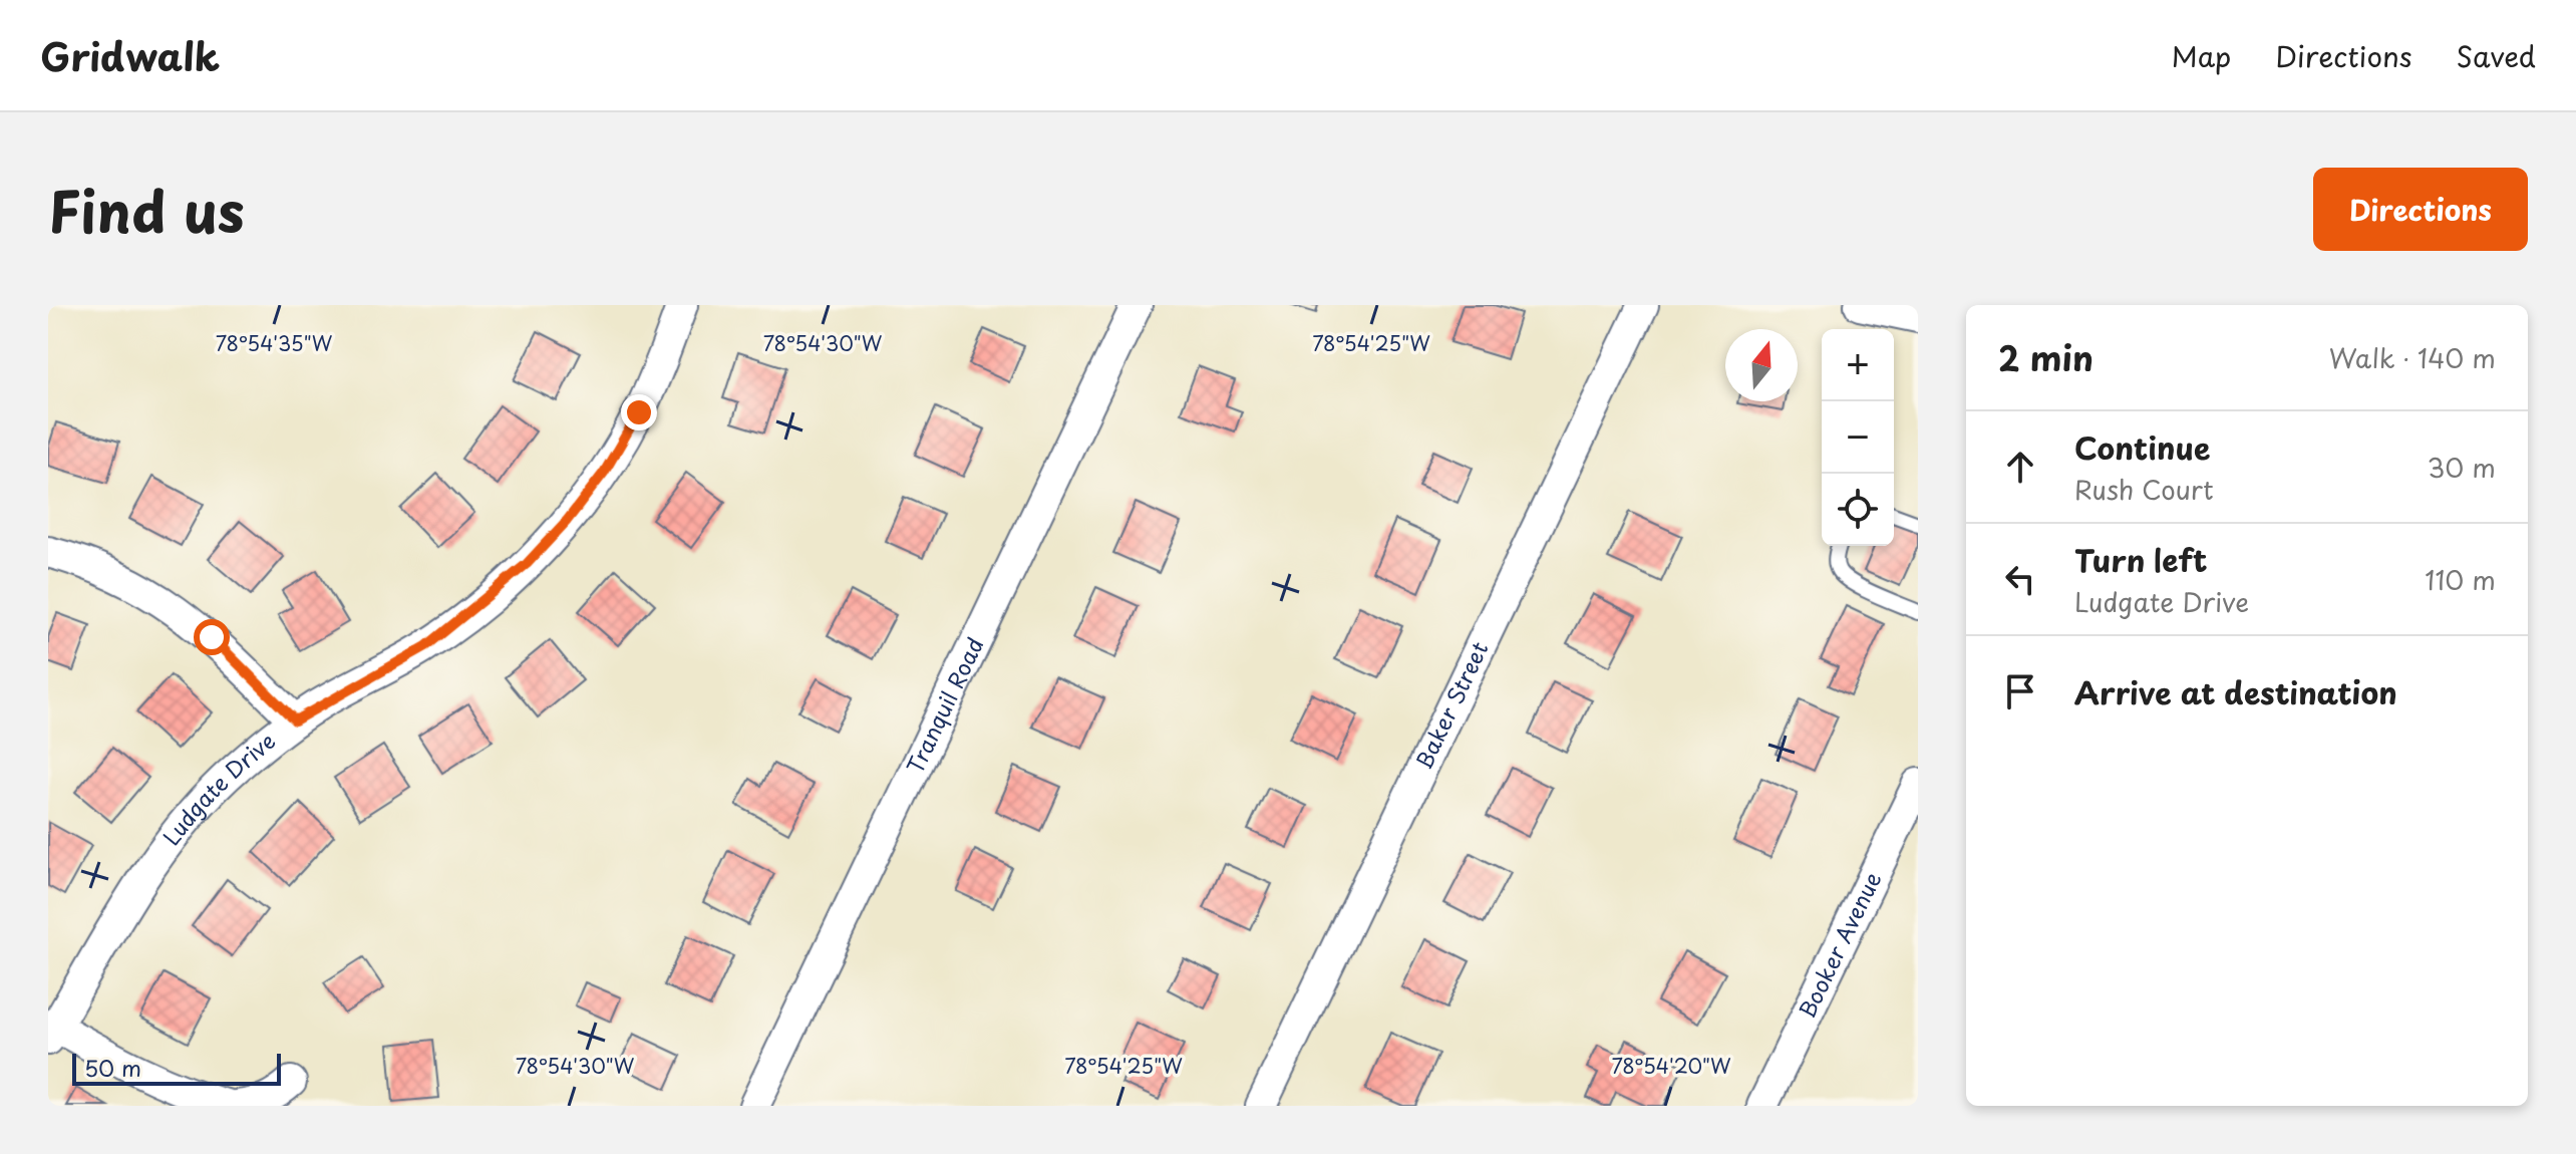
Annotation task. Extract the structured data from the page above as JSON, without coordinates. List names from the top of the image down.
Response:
{
  "streets": {
    "street": [
      "Tranquil Road",
      "Baker Street",
      "Ludgate Drive",
      "Booker Avenue"
    ]
  },
  "scale_bar": "50 m",
  "north": "top",
  "page": {
    "header": "Gridwalk",
    "nav": ["Map", "Directions", "Saved"],
    "title": "Find us",
    "buttons": "Directions",
    "heading": ["2 min", "Walk · 140 m"],
    "map_buttons": ["+", "−"],
    "list": [
      ["Continue", "Rush Court", "30 m"],
      ["Turn left", "Ludgate Drive", "110 m"],
      "Arrive at destination"
    ],
    "scale": "50 m"
  },
  "coordinates": [
    "78°54'35\"W",
    "78°54'30\"W",
    "78°54'25\"W",
    "78°54'20\"W"
  ]
}
